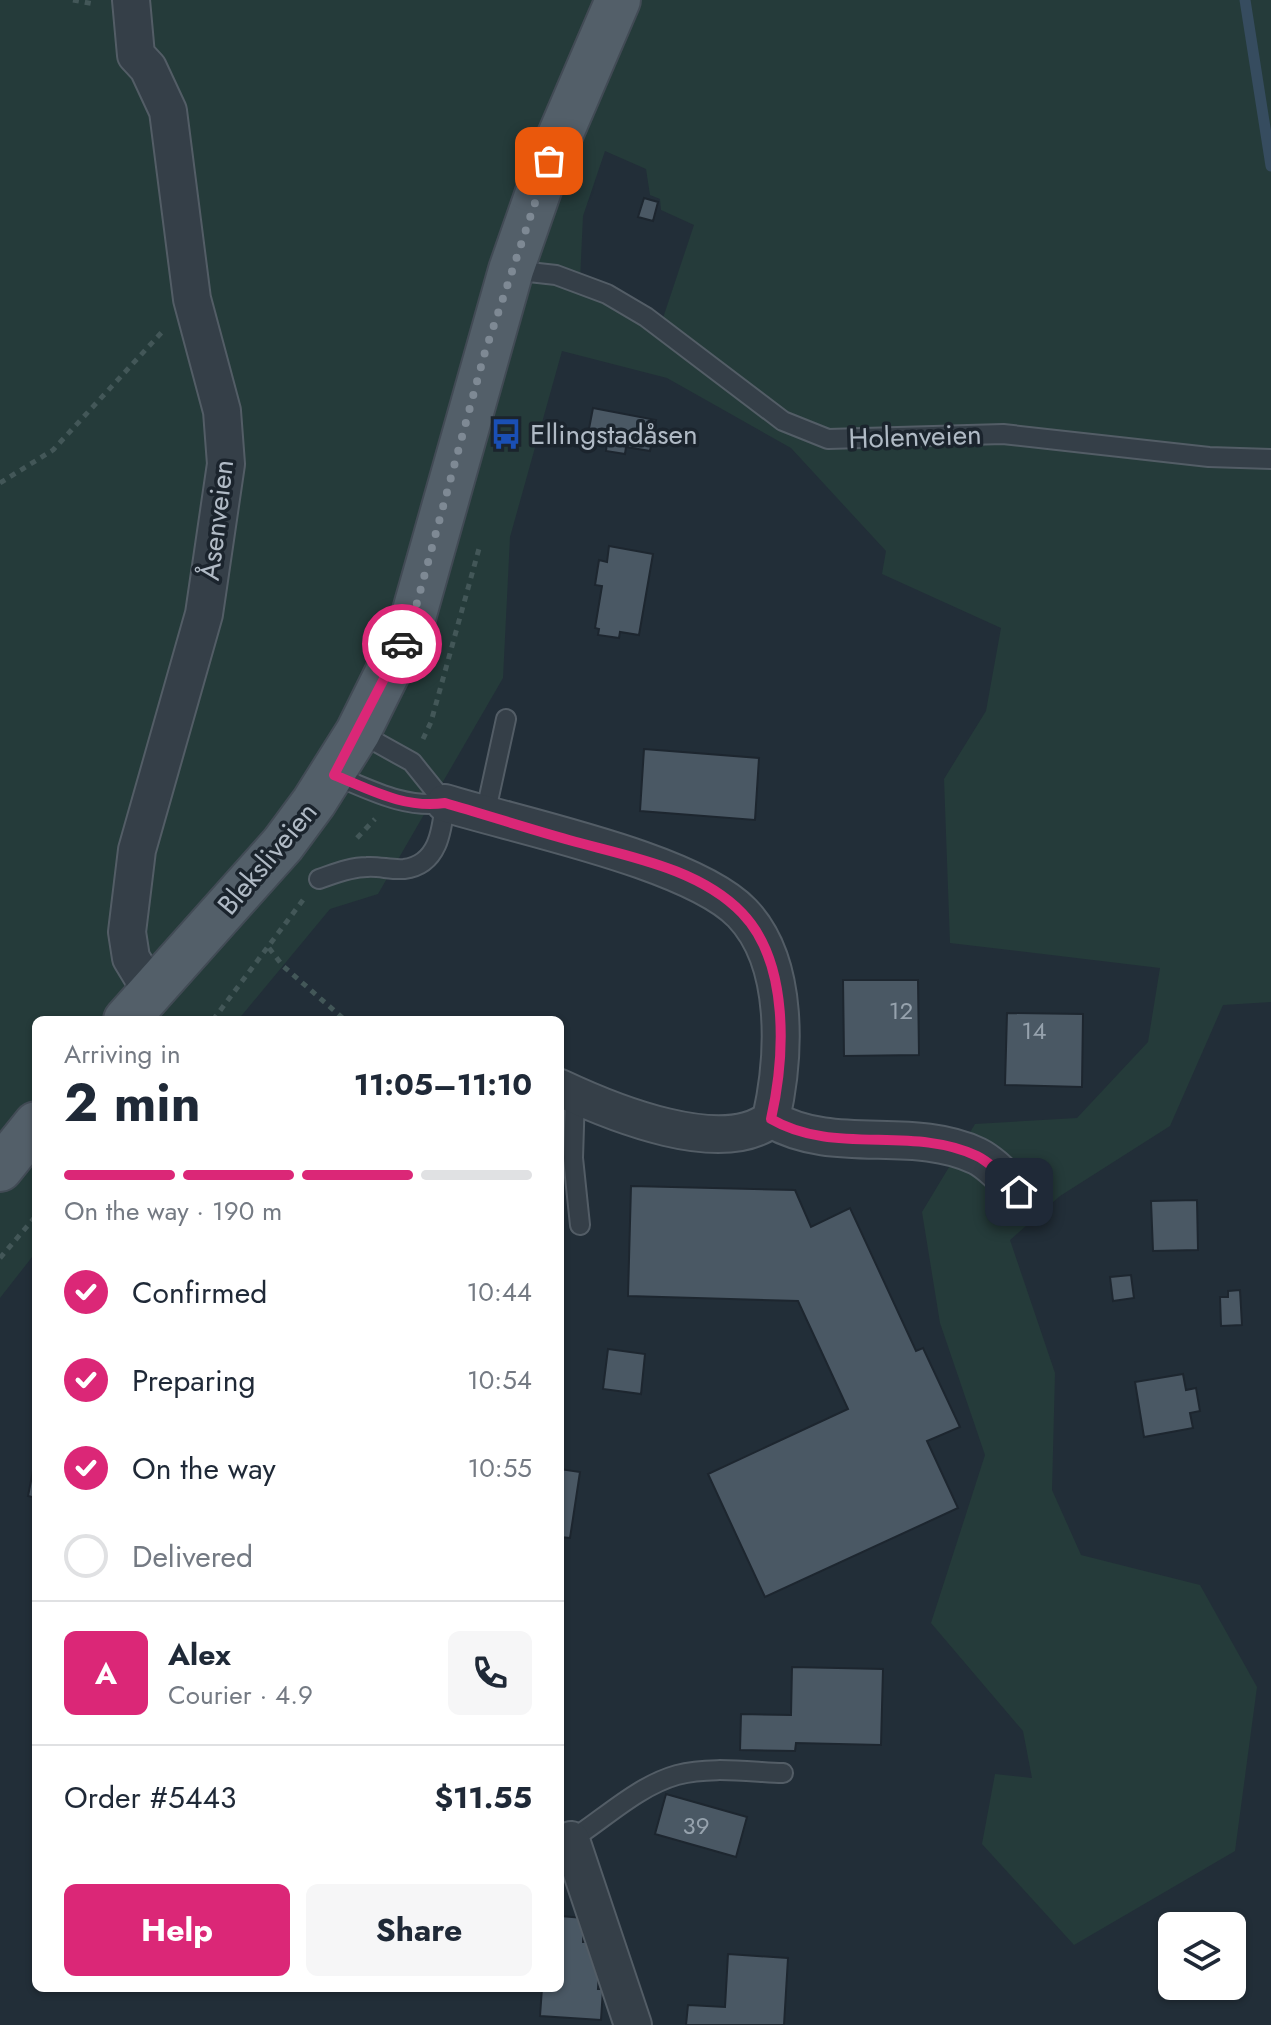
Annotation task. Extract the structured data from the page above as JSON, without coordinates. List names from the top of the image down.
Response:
{
  "streets": {
    "main road": ["Bleksliveien"],
    "street": ["Åsenveien"],
    "lane": ["Holenveien"]
  },
  "crossings": [
    ["Holenveien", "Bleksliveien"],
    ["Åsenveien", "Bleksliveien"]
  ],
  "places": {
    "bus stop": ["Ellingstadåsen"]
  },
  "house_numbers": ["12", "14", "39"],
  "page": {
    "heading": ["2 min", "Arriving in", "11:05–11:10"],
    "panel": [
      "Alex",
      "Courier · 4.9",
      "Order #5443",
      "$11.55"
    ],
    "bar": "On the way · 190 m",
    "list": [
      ["Confirmed", "10:44"],
      ["Preparing", "10:54"],
      ["On the way", "10:55"],
      "Delivered"
    ],
    "round": "A",
    "buttons": ["Help", "Share"]
  }
}
